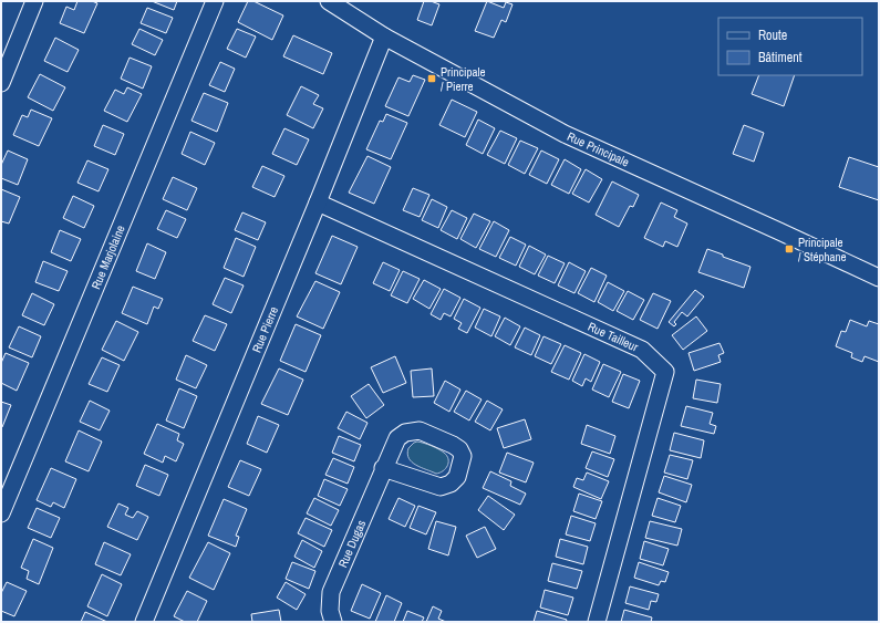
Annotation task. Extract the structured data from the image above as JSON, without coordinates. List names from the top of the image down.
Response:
{
  "streets": {
    "street": [
      "Rue Principale",
      "Rue Marjolaine",
      "Rue Pierre",
      "Rue Tailleur",
      "Rue Dugas"
    ]
  },
  "crossings": [
    ["Rue Principale", "Rue Pierre"],
    ["Rue Pierre", "Rue Tailleur"]
  ],
  "places": {
    "transit": ["Principale / Pierre", "Principale / Stéphane"]
  },
  "legend": ["Route", "Bâtiment"]
}
